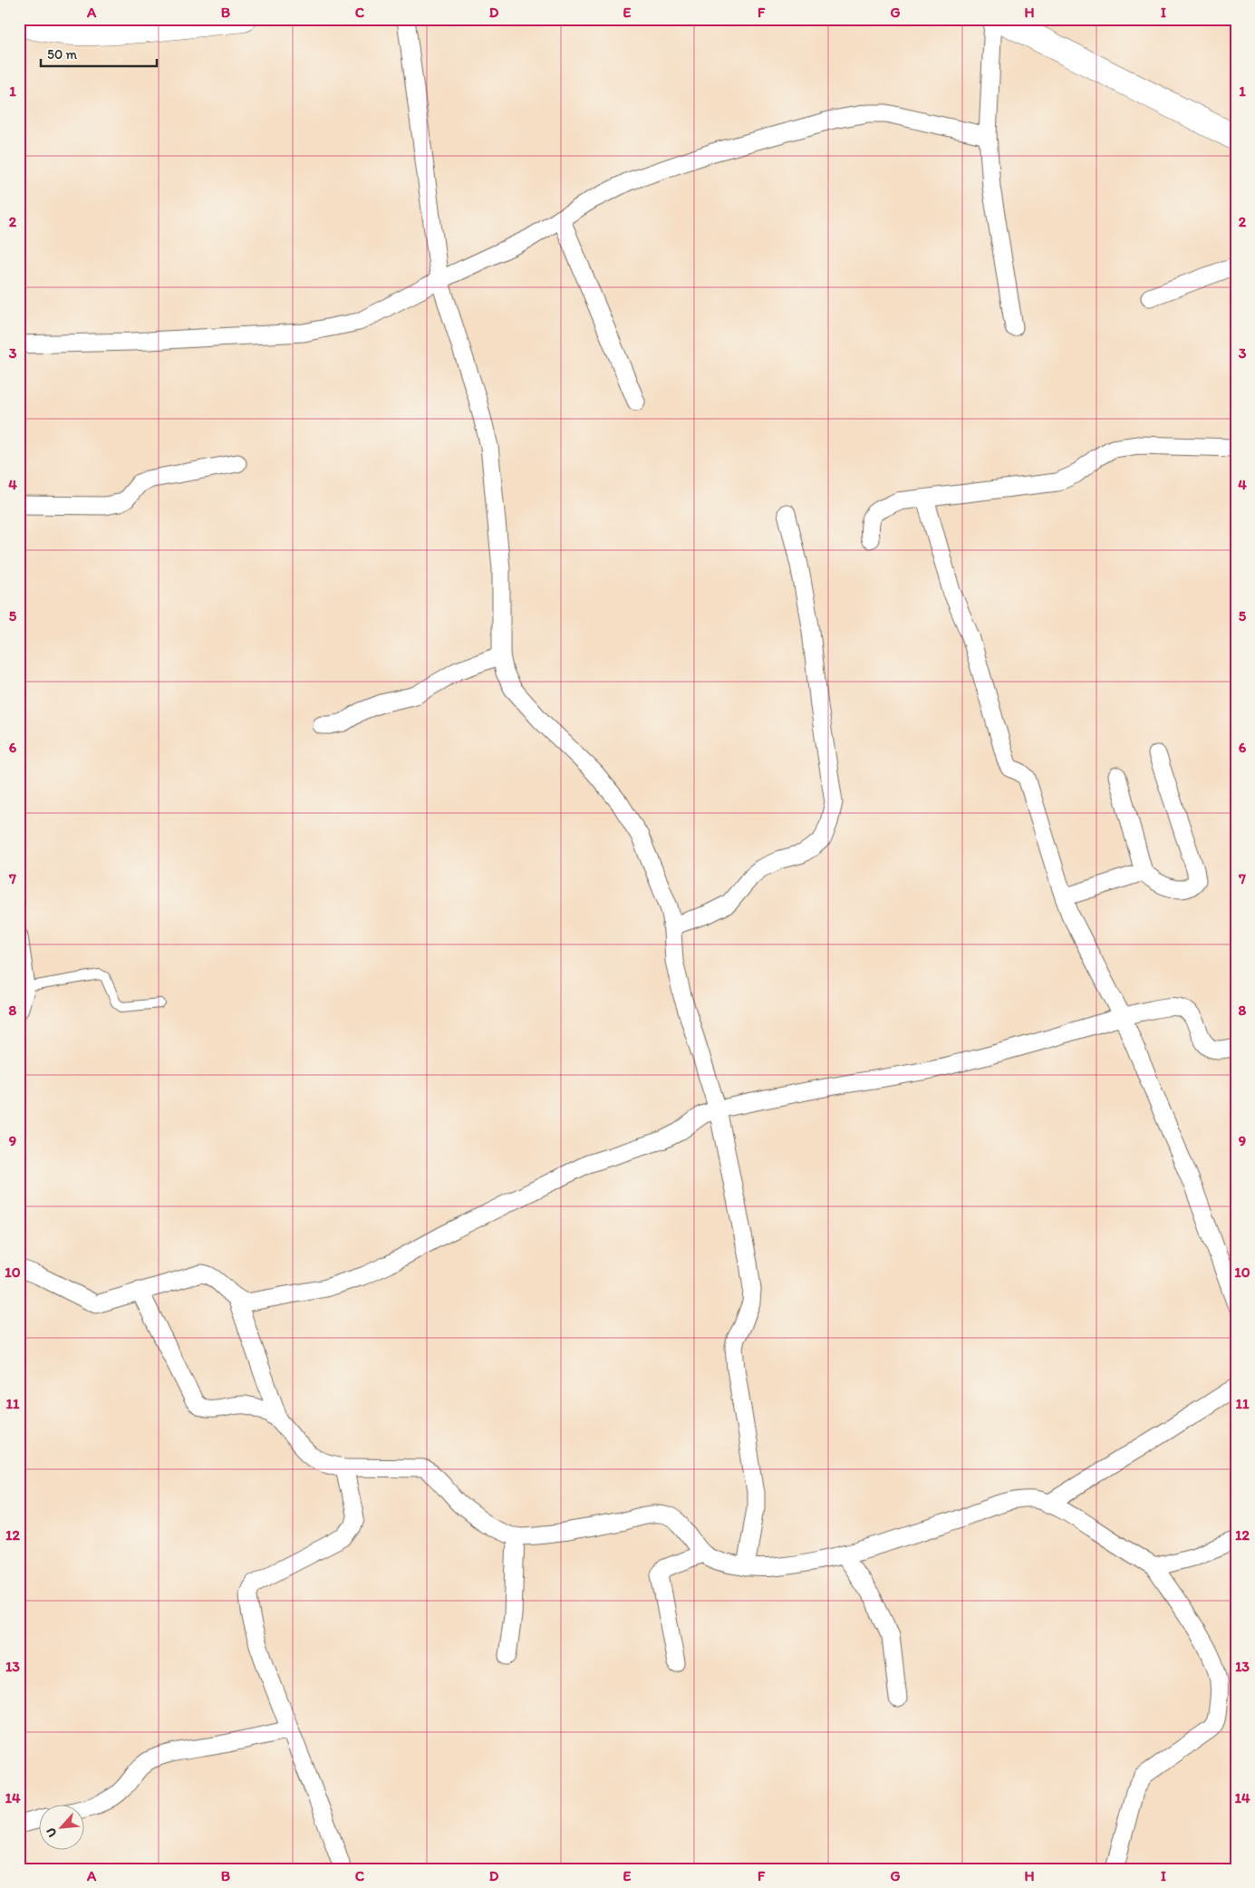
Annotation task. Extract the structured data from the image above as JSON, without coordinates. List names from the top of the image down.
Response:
{
  "scale_bar": "50 m",
  "north": "bottom left",
  "grid": {
    "columns": [
      "A",
      "B",
      "C",
      "D",
      "E",
      "F",
      "G",
      "H",
      "I"
    ],
    "rows": [
      "1",
      "2",
      "3",
      "4",
      "5",
      "6",
      "7",
      "8",
      "9",
      "10",
      "11",
      "12",
      "13",
      "14"
    ]
  }
}
